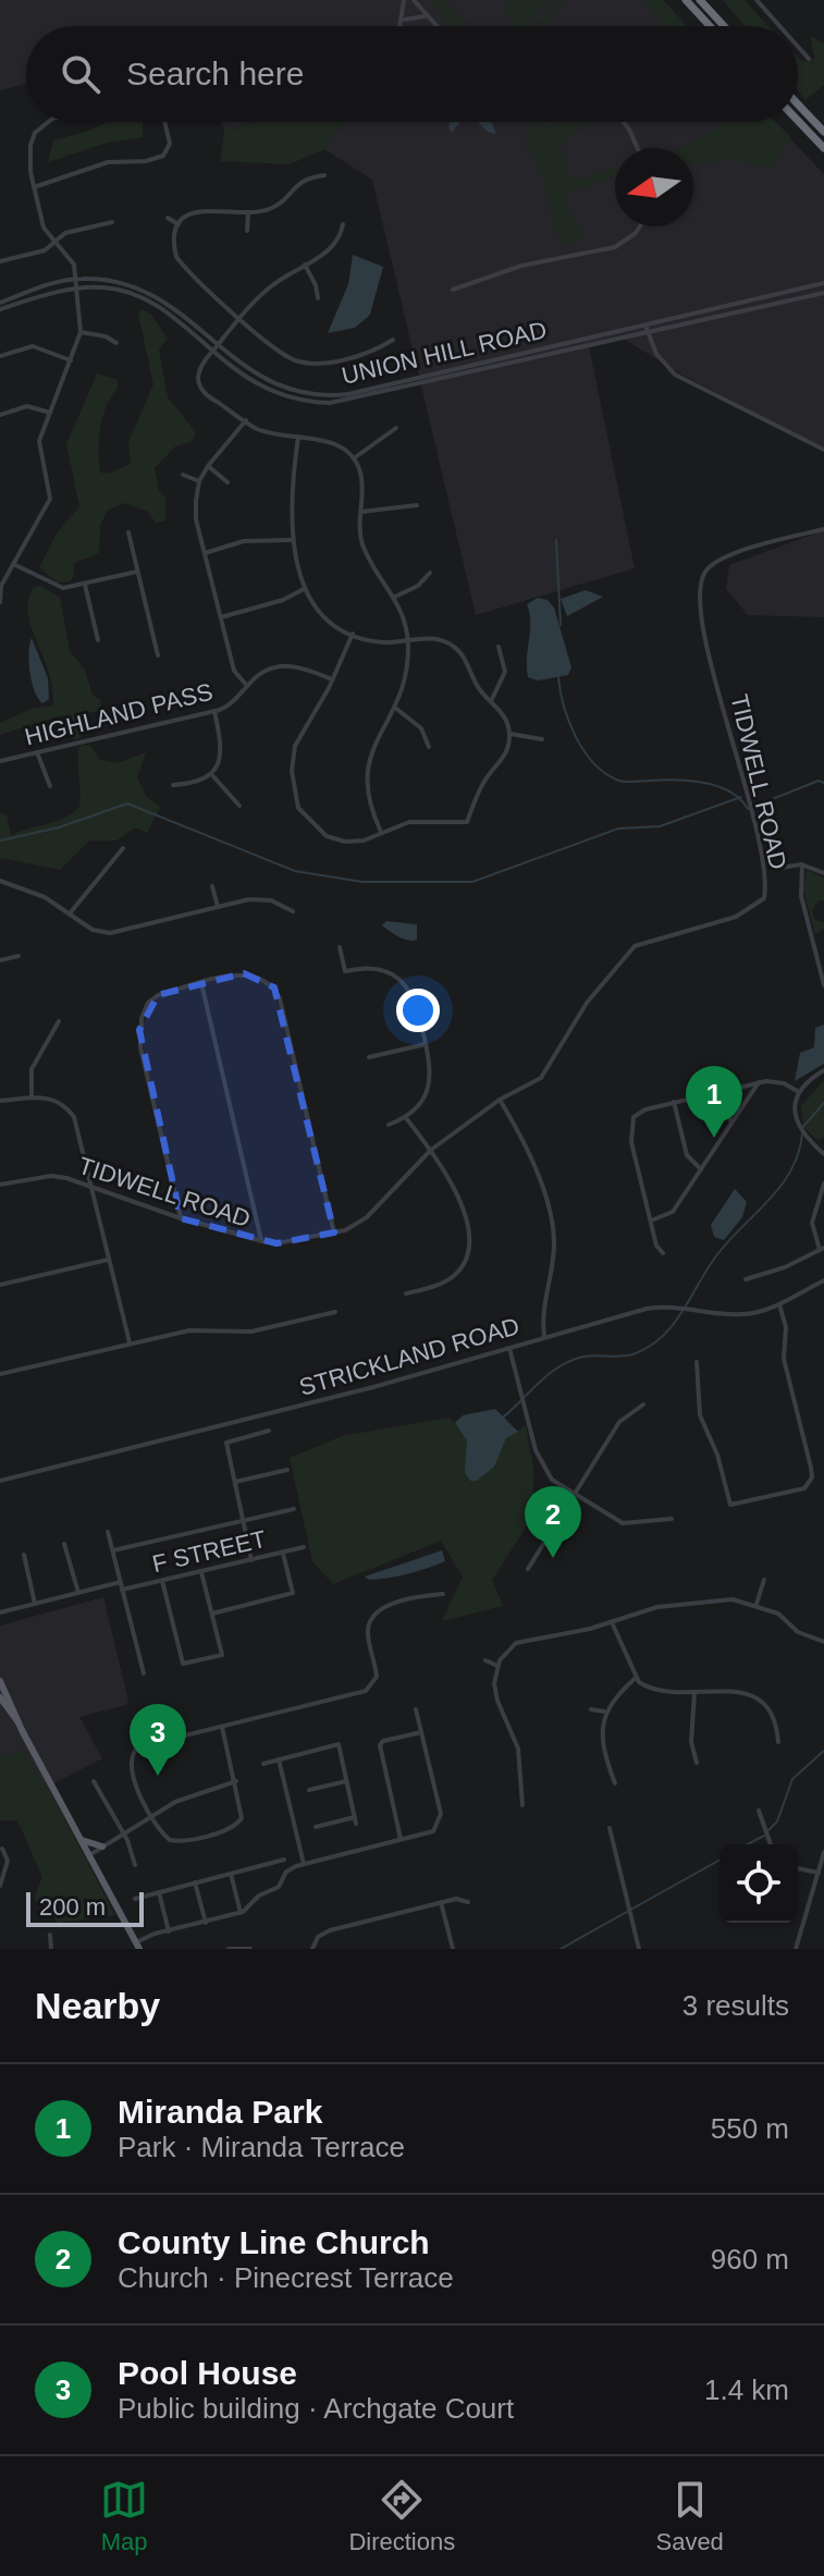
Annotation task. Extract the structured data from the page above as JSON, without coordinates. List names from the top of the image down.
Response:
{
  "streets": {
    "street": [
      "UNION HILL ROAD",
      "HIGHLAND PASS",
      "TIDWELL ROAD",
      "STRICKLAND ROAD",
      "F STREET"
    ]
  },
  "scale_bar": "200 m",
  "north": "left",
  "page": {
    "search": "Search here",
    "pins": ["1", "2", "3"],
    "scale": "200 m",
    "heading": ["Nearby", "3 results"],
    "list": [
      {
        "mark": "1",
        "name": "Miranda Park",
        "note": "Park · Miranda Terrace",
        "value": "550 m"
      },
      {
        "mark": "2",
        "name": "County Line Church",
        "note": "Church · Pinecrest Terrace",
        "value": "960 m"
      },
      {
        "mark": "3",
        "name": "Pool House",
        "note": "Public building · Archgate Court",
        "value": "1.4 km"
      }
    ],
    "nav": ["Map", "Directions", "Saved"]
  }
}
